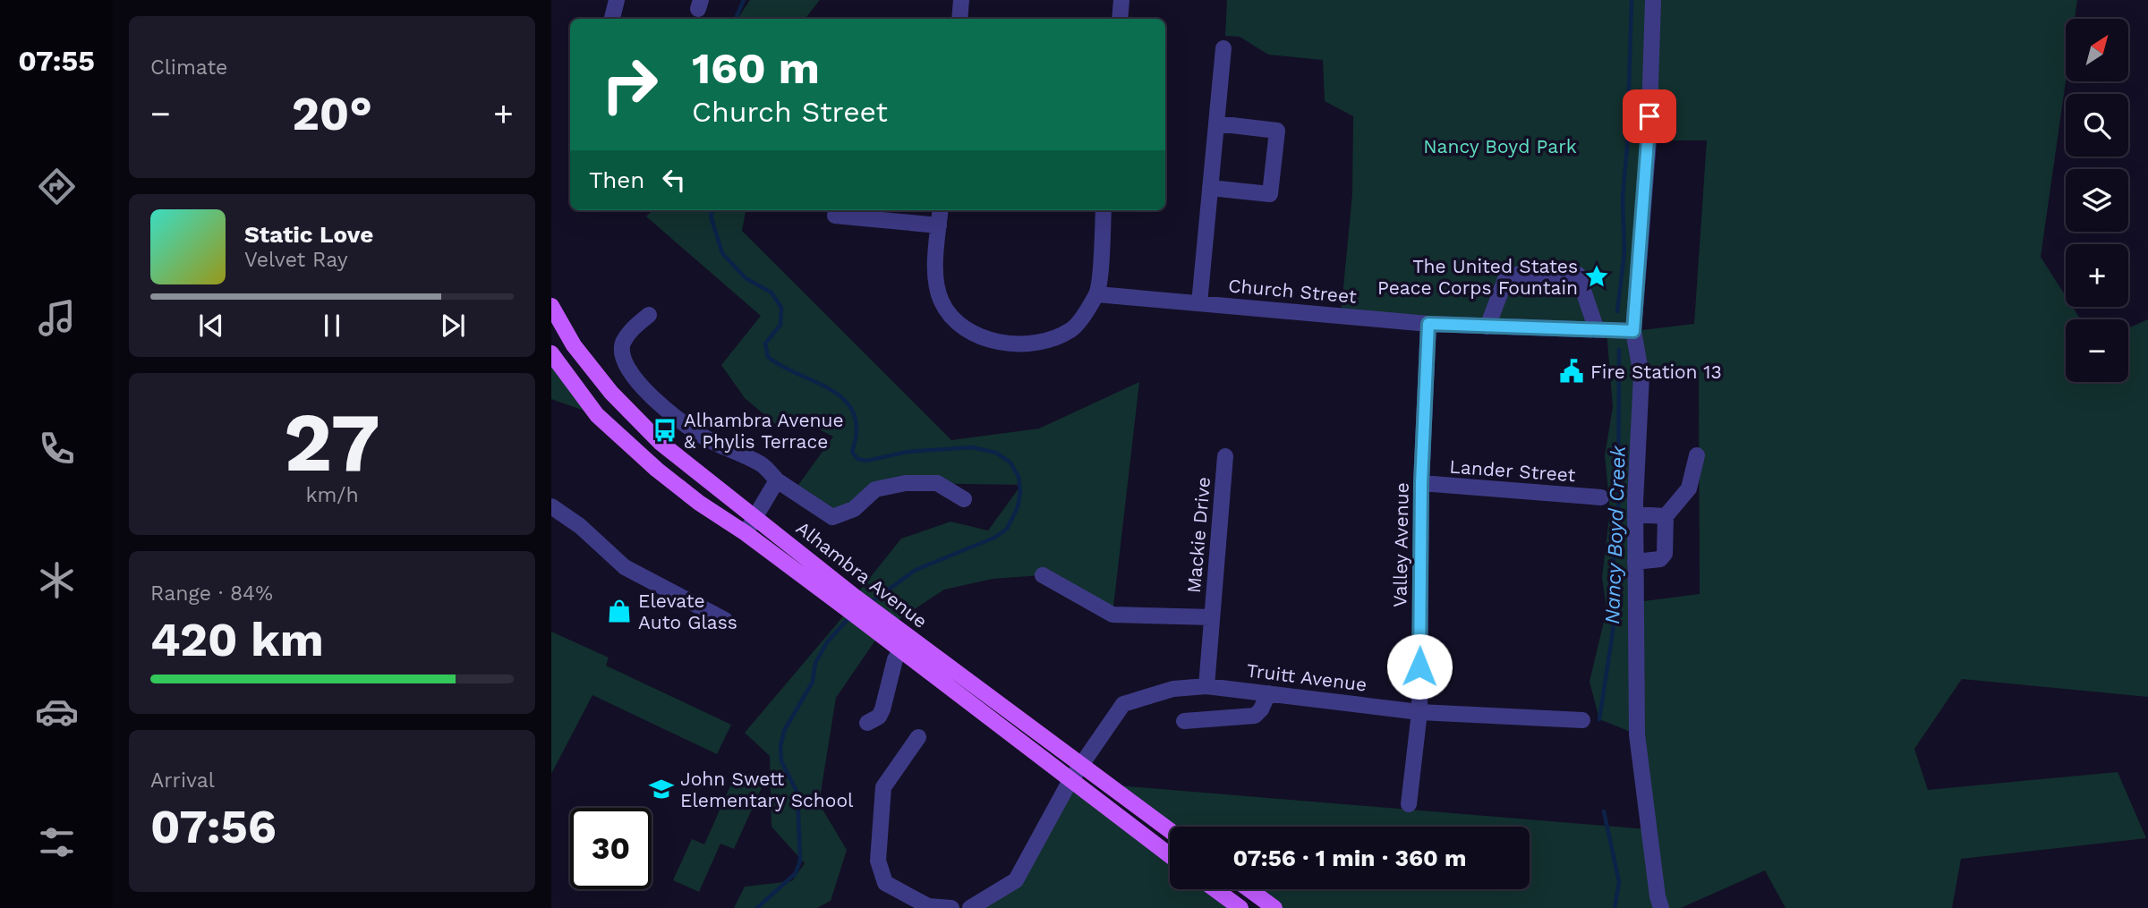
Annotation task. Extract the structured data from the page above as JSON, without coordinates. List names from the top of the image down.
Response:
{
  "streets": {
    "main road": ["Alhambra Avenue"],
    "street": [
      "Church Street",
      "Lander Street",
      "Mackie Drive",
      "Valley Avenue",
      "Truitt Avenue"
    ]
  },
  "crossings": [
    ["Church Street", "Valley Avenue"],
    ["Lander Street", "Valley Avenue"],
    ["Mackie Drive", "Truitt Avenue"],
    ["Valley Avenue", "Truitt Avenue"],
    ["Alhambra Avenue", "Truitt Avenue"]
  ],
  "water": ["Nancy Boyd Creek"],
  "parks": ["Nancy Boyd Park"],
  "places": {
    "place": ["The United States Peace Corps Fountain"],
    "public building": ["Fire Station 13"],
    "bus stop": ["Alhambra Avenue & Phylis Terrace"],
    "shop": ["Elevate Auto Glass"],
    "school or university": ["John Swett Elementary School"]
  },
  "north": "top right",
  "page": {
    "tabs": "07:55",
    "tile": [
      "Climate",
      ["27", "km/h"],
      ["Range · 84%", "420 km"],
      ["Arrival", "07:56"]
    ],
    "map_buttons": ["+", "−"],
    "turn": ["160 m", "Church Street"],
    "heat": ["−", "20°", "+"],
    "then": "Then",
    "song": ["Static Love", "Velvet Ray"],
    "limit": "30",
    "trip": "07:56 · 1 min · 360 m"
  }
}
